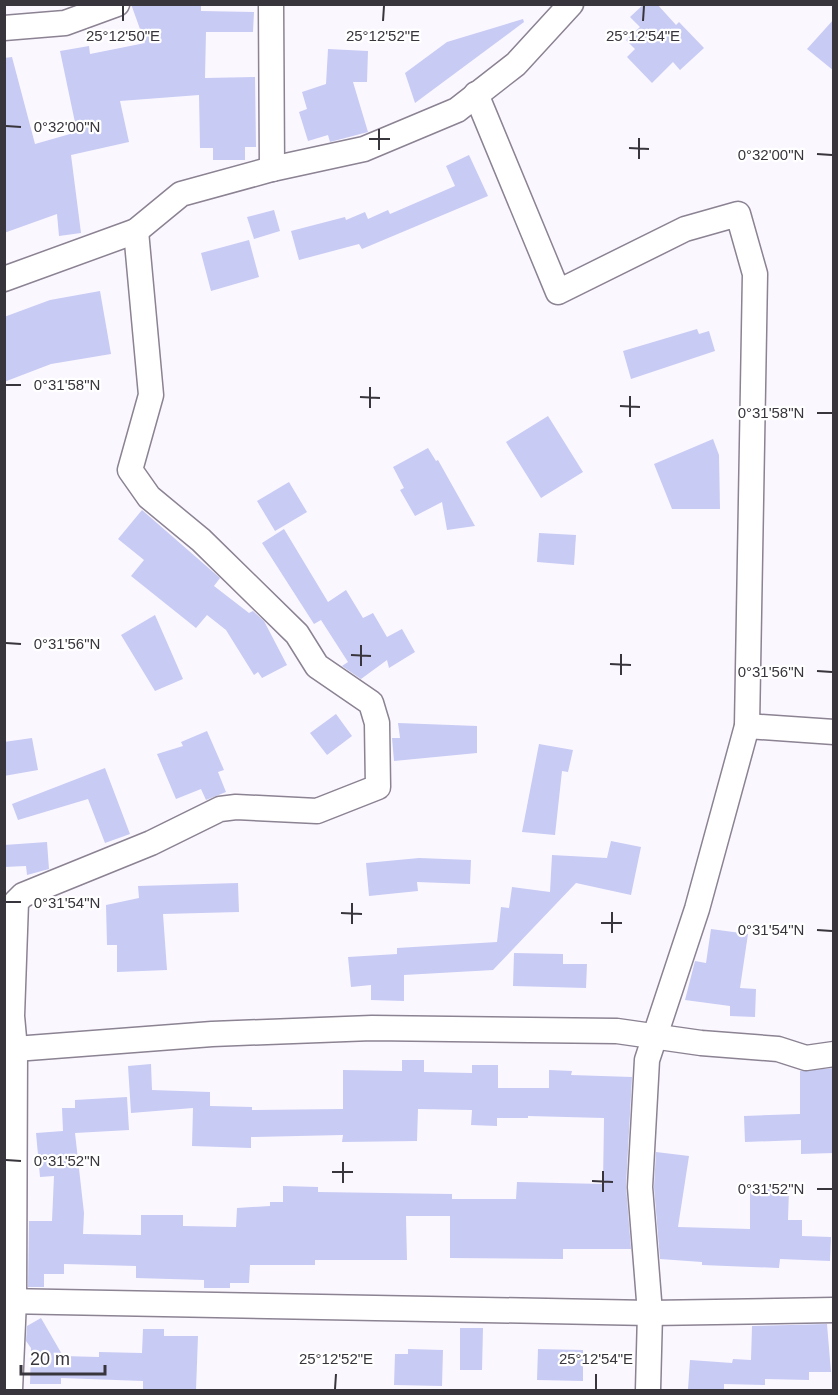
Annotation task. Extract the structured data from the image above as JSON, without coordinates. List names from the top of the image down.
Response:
{
  "scale_bar": "20 m",
  "coordinates": [
    "25°12'50\"E",
    "25°12'52\"E",
    "25°12'54\"E",
    "0°32'00\"N",
    "0°31'58\"N",
    "0°31'56\"N",
    "0°31'54\"N",
    "0°31'52\"N"
  ]
}
